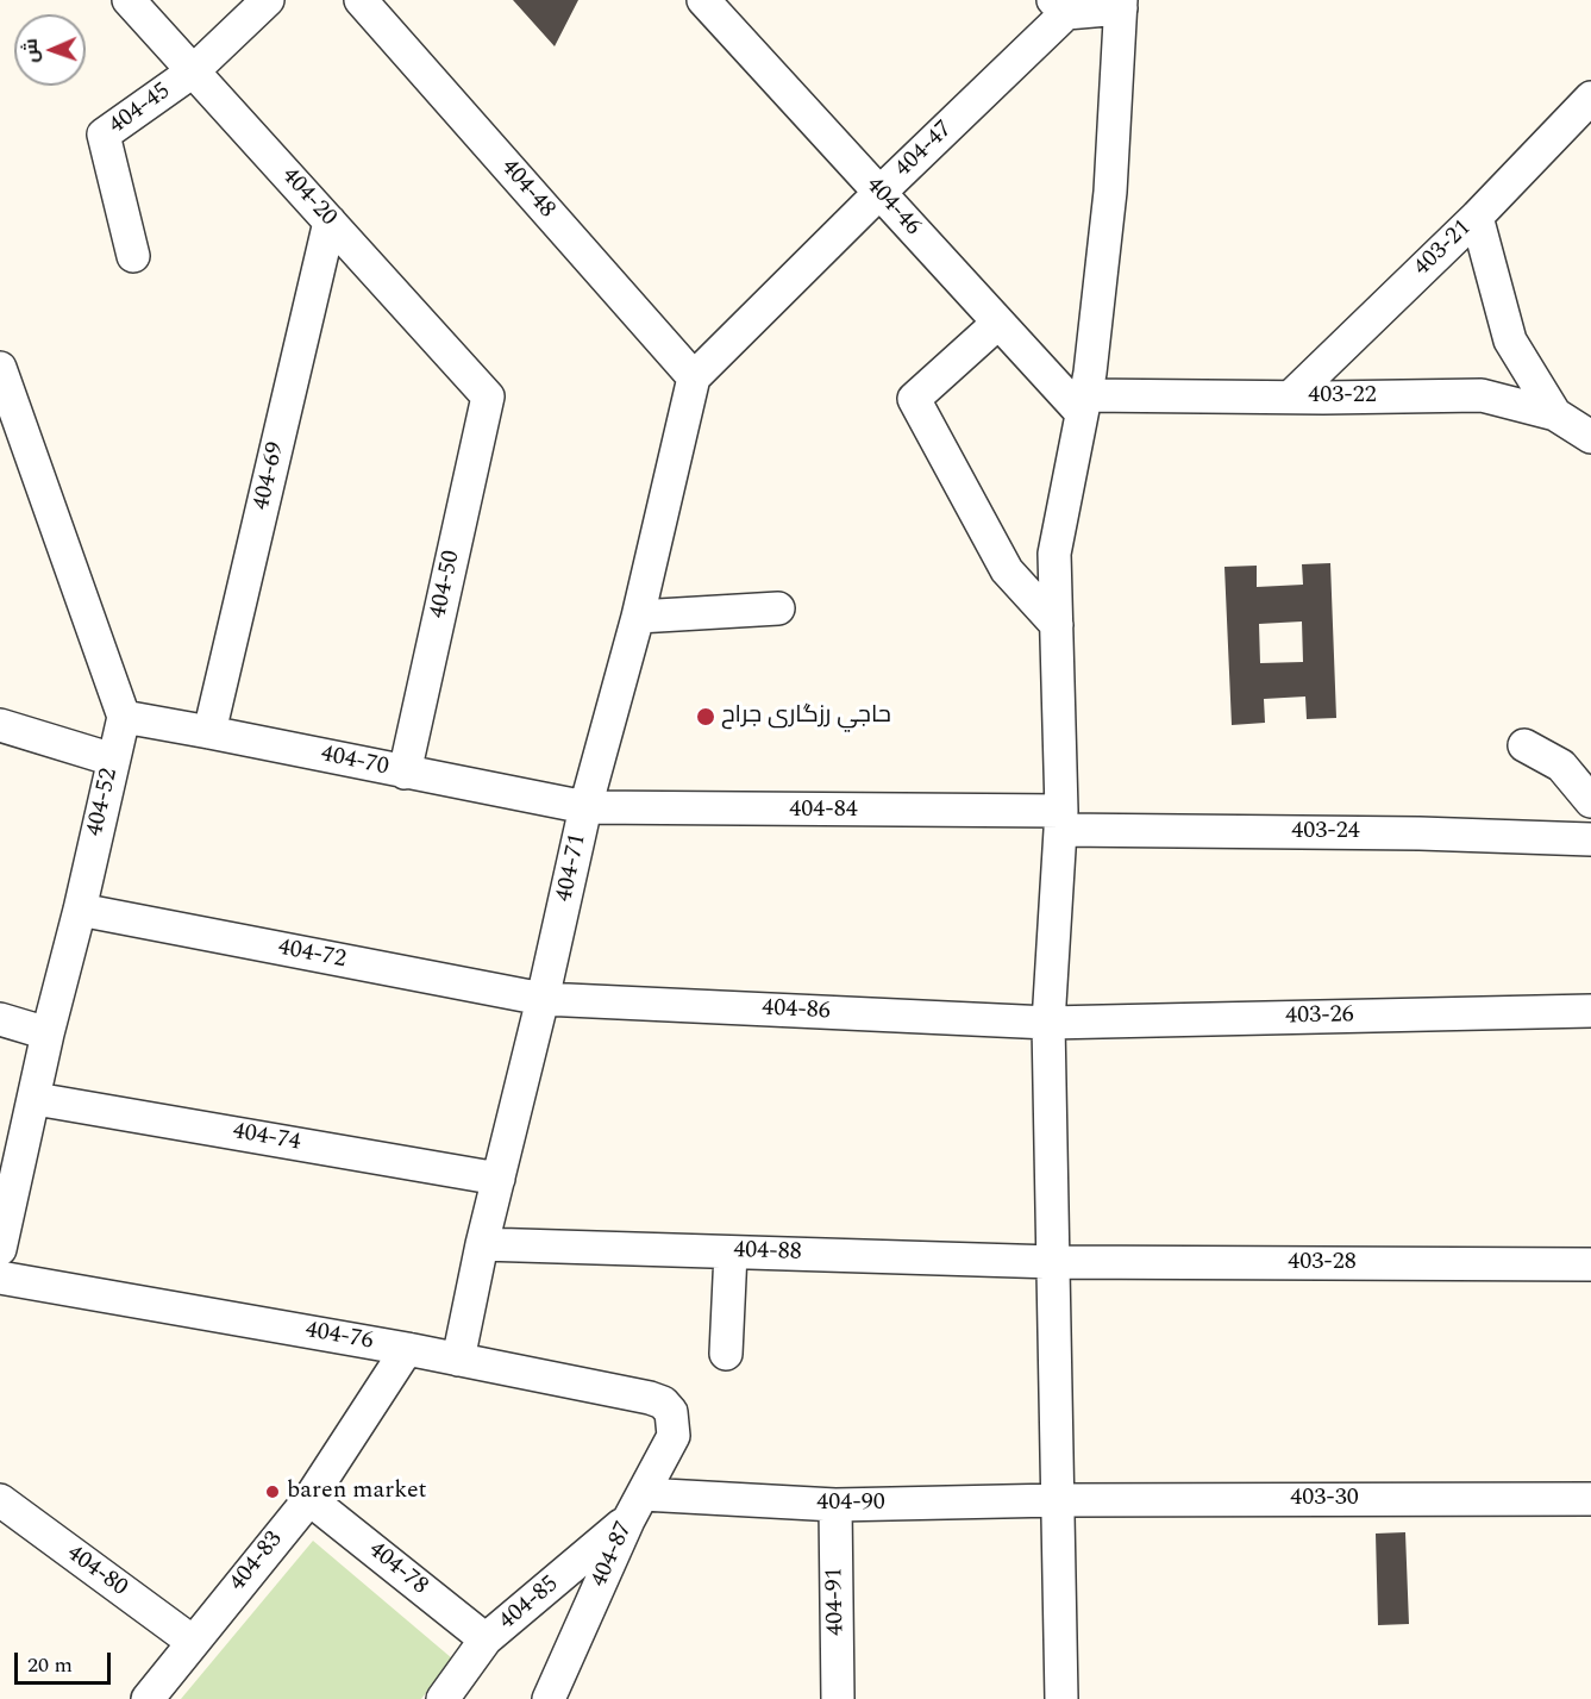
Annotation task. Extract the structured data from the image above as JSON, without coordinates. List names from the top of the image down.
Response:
{
  "streets": {
    "street": [
      "404-45",
      "404-47",
      "404-48",
      "404-20",
      "404-46",
      "403-21",
      "403-22",
      "404-69",
      "404-50",
      "404-70",
      "404-52",
      "404-84",
      "403-24",
      "404-71",
      "404-72",
      "404-86",
      "403-26",
      "404-74",
      "404-88",
      "403-28",
      "404-76",
      "403-30",
      "404-90",
      "404-87",
      "404-83",
      "404-78",
      "404-80",
      "404-91",
      "404-85"
    ]
  },
  "crossings": [
    ["404-45", "404-20"],
    ["404-47", "404-48"],
    ["404-47", "404-46"],
    ["404-47", "404-71"],
    ["404-48", "404-71"],
    ["404-20", "404-69"],
    ["404-20", "404-50"],
    ["404-46", "403-22"],
    ["403-21", "403-22"],
    ["404-69", "404-70"],
    ["404-50", "404-70"],
    ["404-70", "404-52"],
    ["404-70", "404-84"],
    ["404-70", "404-71"],
    ["404-52", "404-72"],
    ["404-52", "404-74"],
    ["404-84", "403-24"],
    ["404-84", "404-71"],
    ["404-71", "404-72"],
    ["404-71", "404-86"],
    ["404-71", "404-74"],
    ["404-71", "404-88"],
    ["404-71", "404-76"],
    ["404-72", "404-86"],
    ["404-86", "403-26"],
    ["404-88", "403-28"],
    ["404-76", "404-87"],
    ["404-76", "404-83"],
    ["403-30", "404-90"],
    ["404-90", "404-87"],
    ["404-90", "404-91"],
    ["404-90", "404-85"],
    ["404-87", "404-85"],
    ["404-83", "404-78"],
    ["404-83", "404-80"],
    ["404-78", "404-85"]
  ],
  "places": ["حاجي رزگارى جراح", "baren market"],
  "scale_bar": "20 m",
  "north": "left"
}
